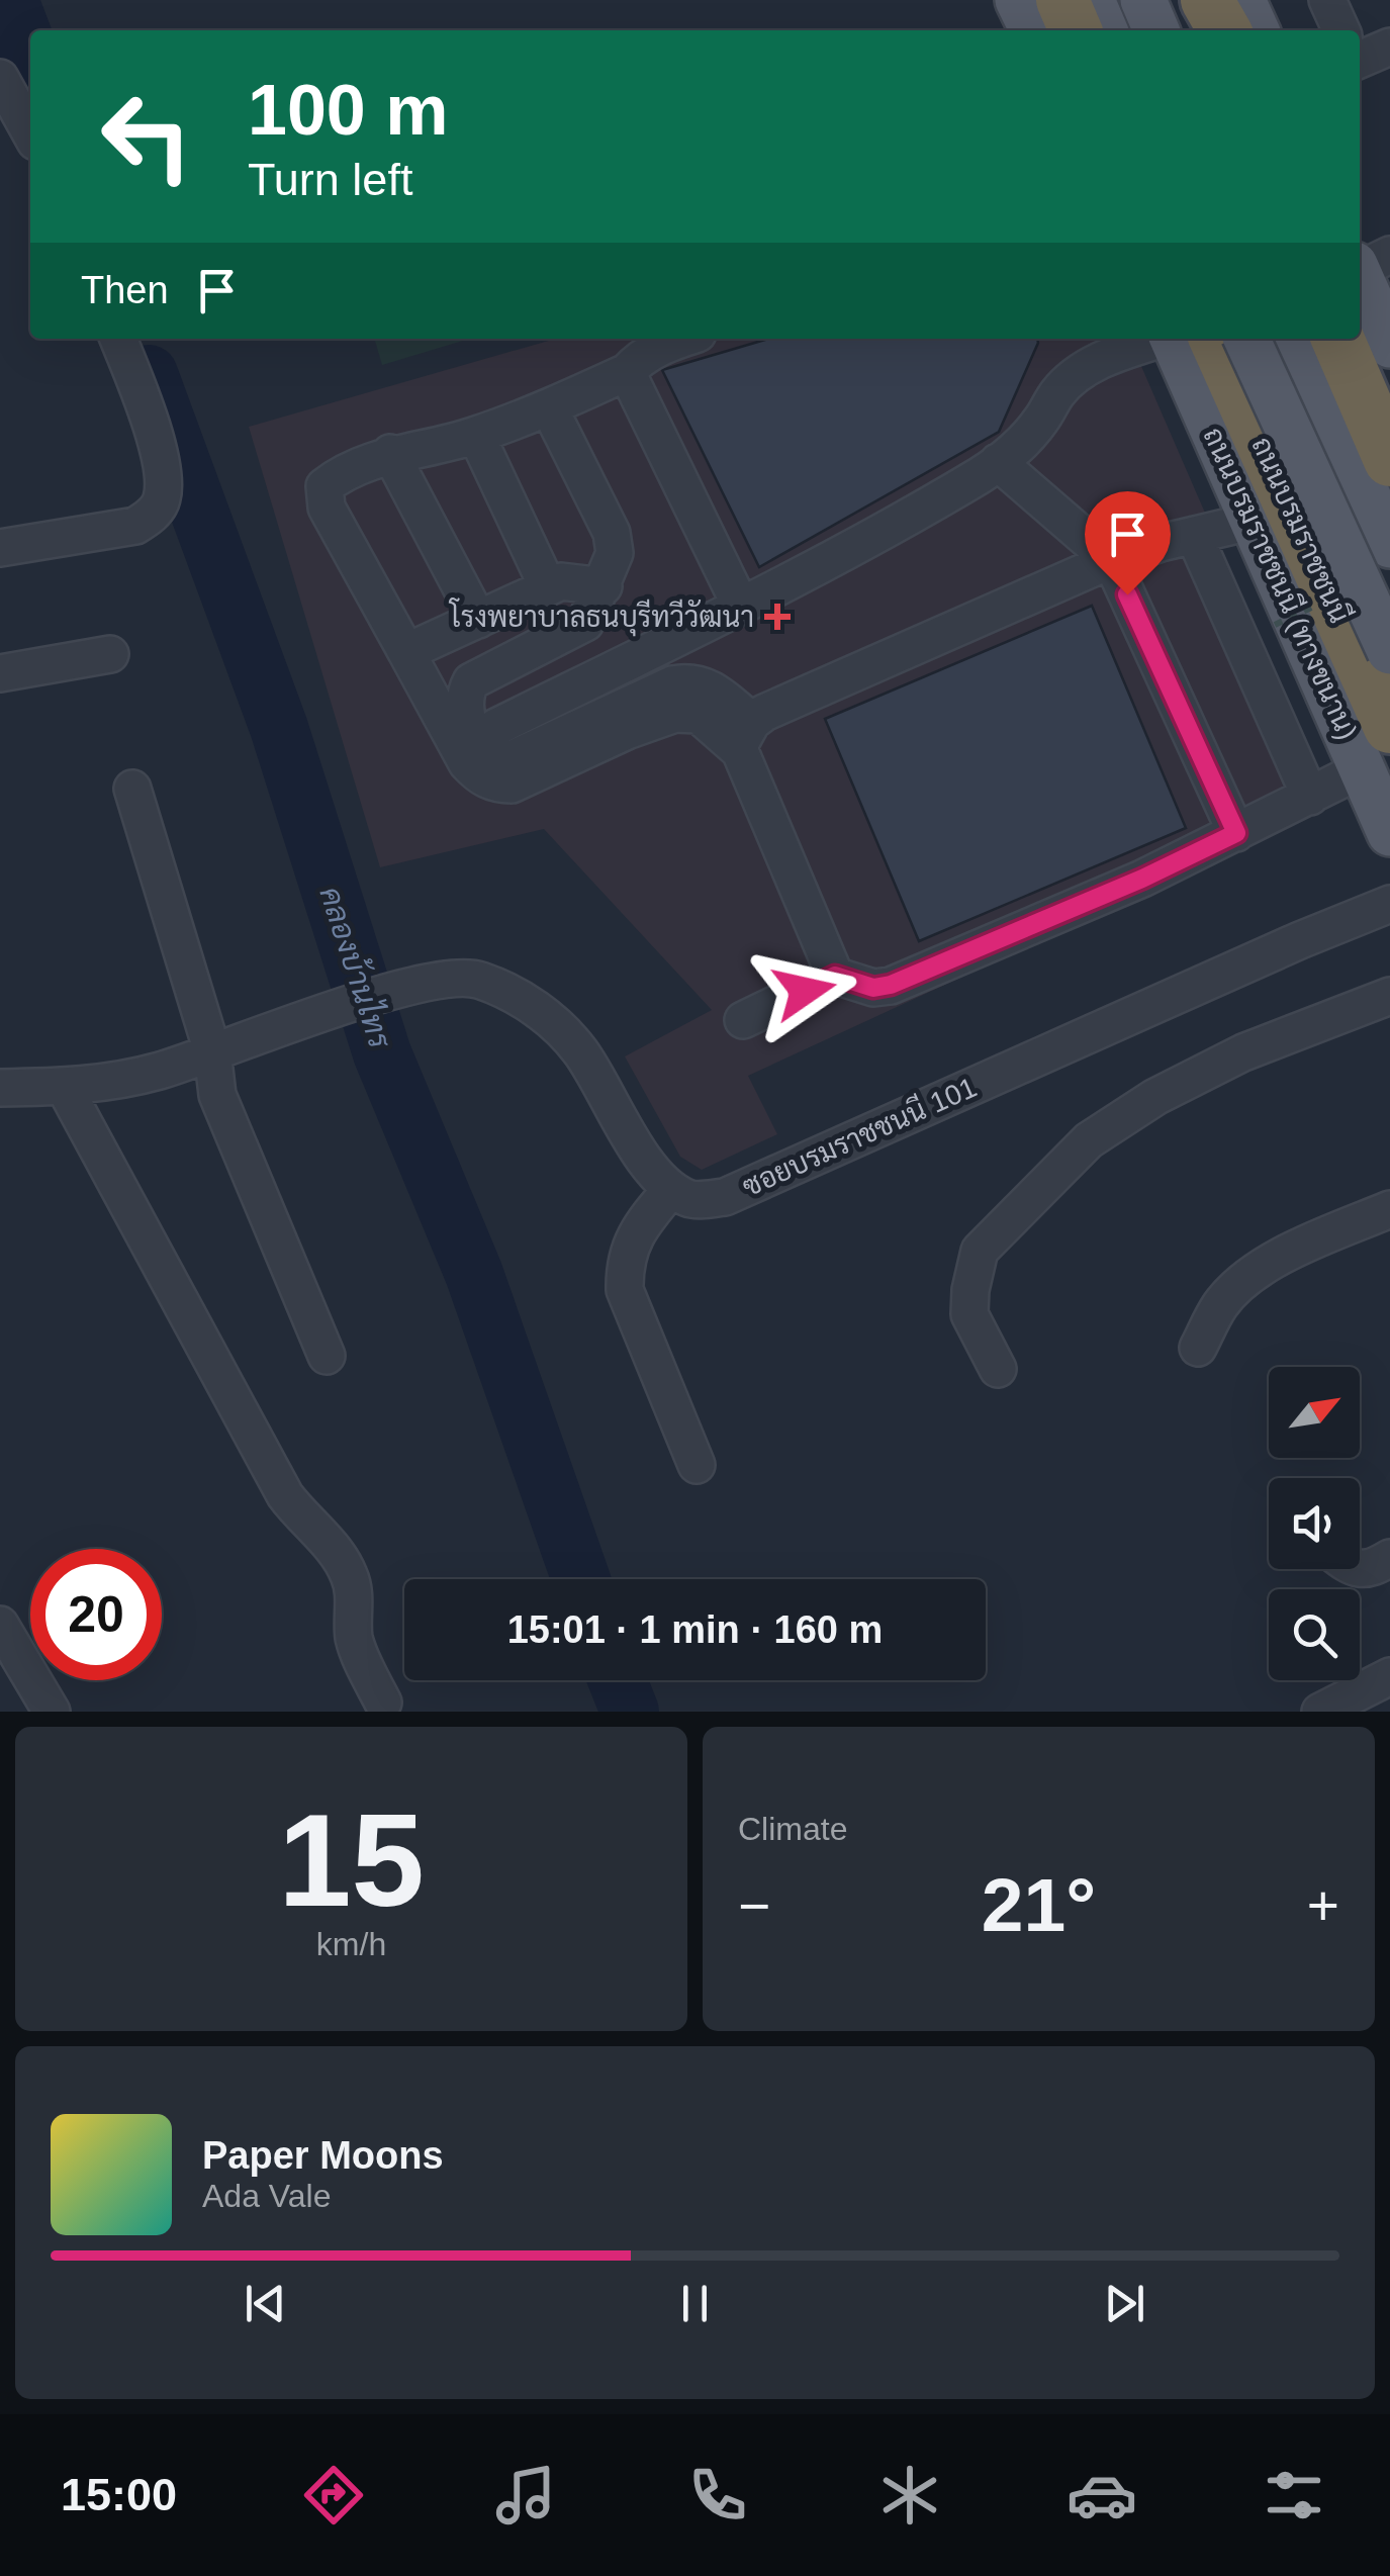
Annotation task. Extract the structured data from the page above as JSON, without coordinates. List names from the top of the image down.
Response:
{
  "streets": {
    "highway": ["ถนนบรมราชชนนี"],
    "main road": ["ถนนบรมราชชนนี (ทางขนาน)"],
    "street": ["ซอยบรมราชชนนี 101"]
  },
  "crossings": [
    ["ถนนบรมราชชนนี", "ถนนบรมราชชนนี (ทางขนาน)"]
  ],
  "water": ["คลองบ้านไทร"],
  "places": {
    "health": ["โรงพยาบาลธนบุรีทวีวัฒนา"]
  },
  "north": "top right",
  "page": {
    "turn": ["100 m", "Turn left"],
    "then": "Then",
    "limit": "20",
    "trip": "15:01 · 1 min · 160 m",
    "tile": [
      ["15", "km/h"],
      "Climate"
    ],
    "heat": ["−", "21°", "+"],
    "song": ["Paper Moons", "Ada Vale"],
    "tabs": "15:00"
  }
}
